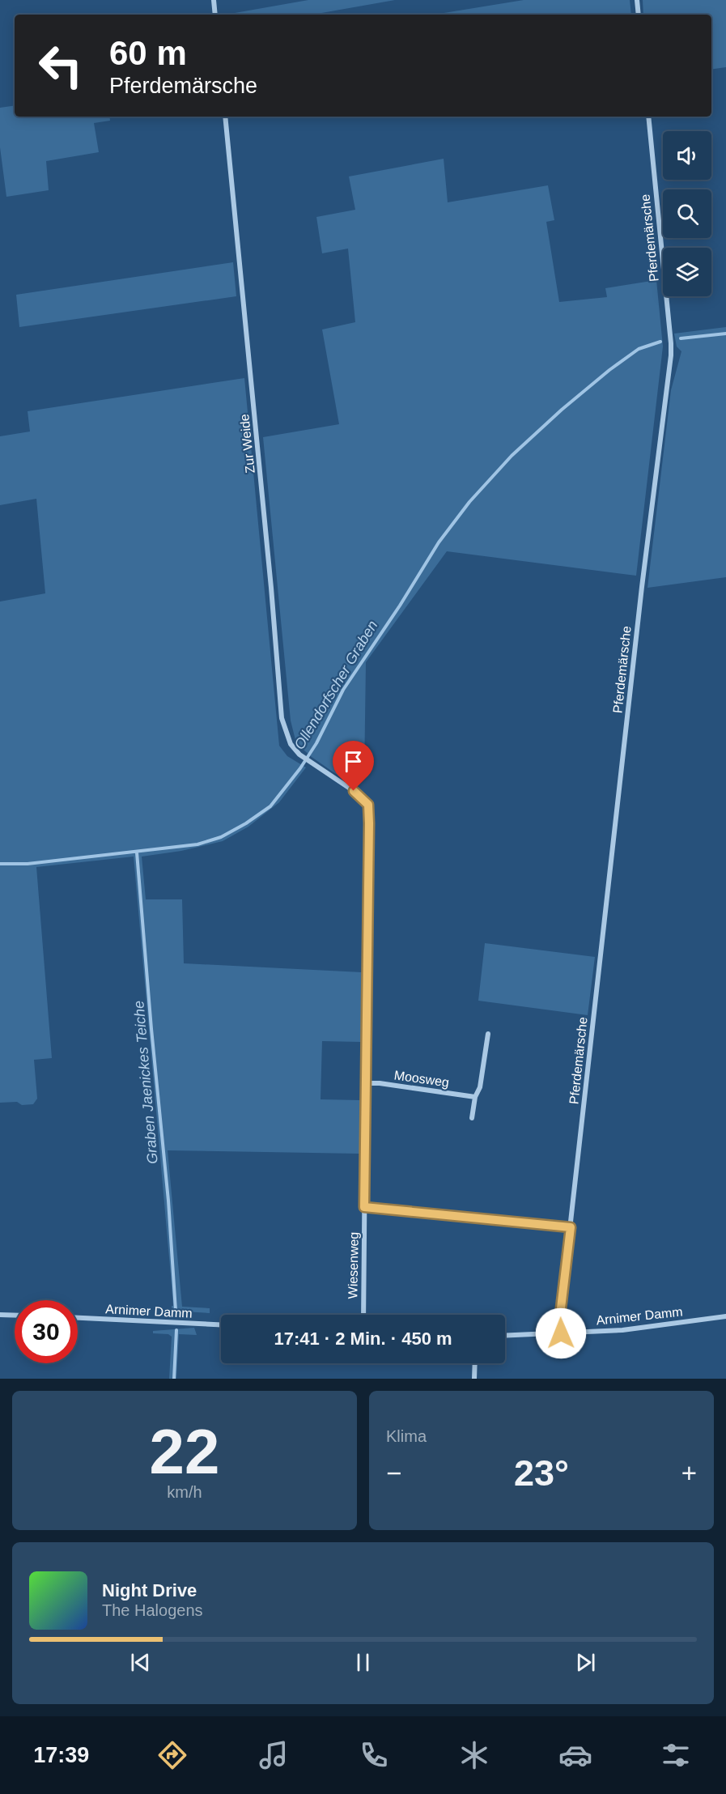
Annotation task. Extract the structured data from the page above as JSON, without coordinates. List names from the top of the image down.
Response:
{
  "streets": {
    "street": [
      "Pferdemärsche",
      "Zur Weide",
      "Moosweg",
      "Wiesenweg",
      "Arnimer Damm"
    ]
  },
  "crossings": [
    ["Pferdemärsche", "Arnimer Damm"],
    ["Zur Weide", "Wiesenweg"],
    ["Moosweg", "Wiesenweg"]
  ],
  "water": ["Ollendorfscher Graben", "Graben Jaenickes Teiche"],
  "page": {
    "turn": ["60 m", "Pferdemärsche"],
    "limit": "30",
    "trip": "17:41 · 2 Min. · 450 m",
    "tile": [
      ["22", "km/h"],
      "Klima"
    ],
    "heat": ["−", "23°", "+"],
    "song": ["Night Drive", "The Halogens"],
    "tabs": "17:39"
  }
}
